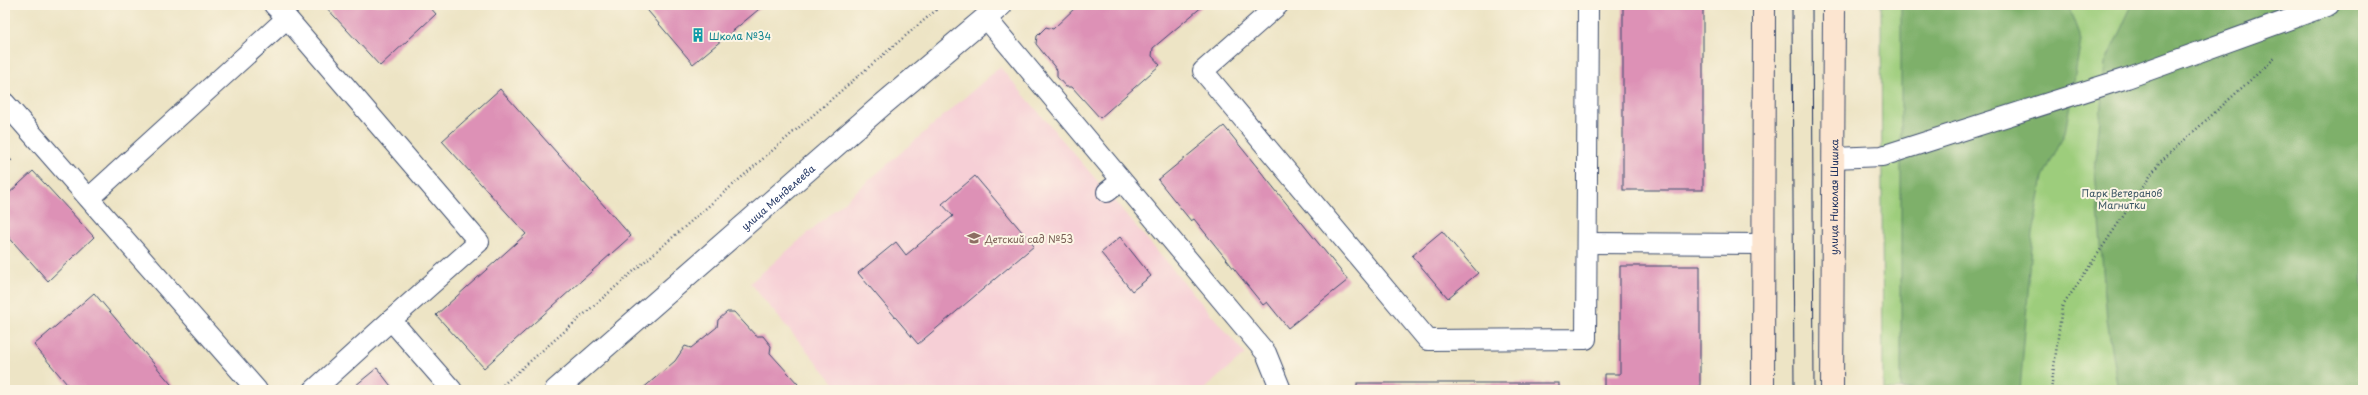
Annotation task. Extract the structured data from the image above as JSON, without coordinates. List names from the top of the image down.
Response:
{
  "streets": {
    "main road": ["улица Николая Шишка"],
    "street": ["улица Менделеева"]
  },
  "parks": ["Парк Ветеранов Магнитки"],
  "places": {
    "building": ["Школа №34"],
    "school or university": ["Детский сад №53"]
  }
}
